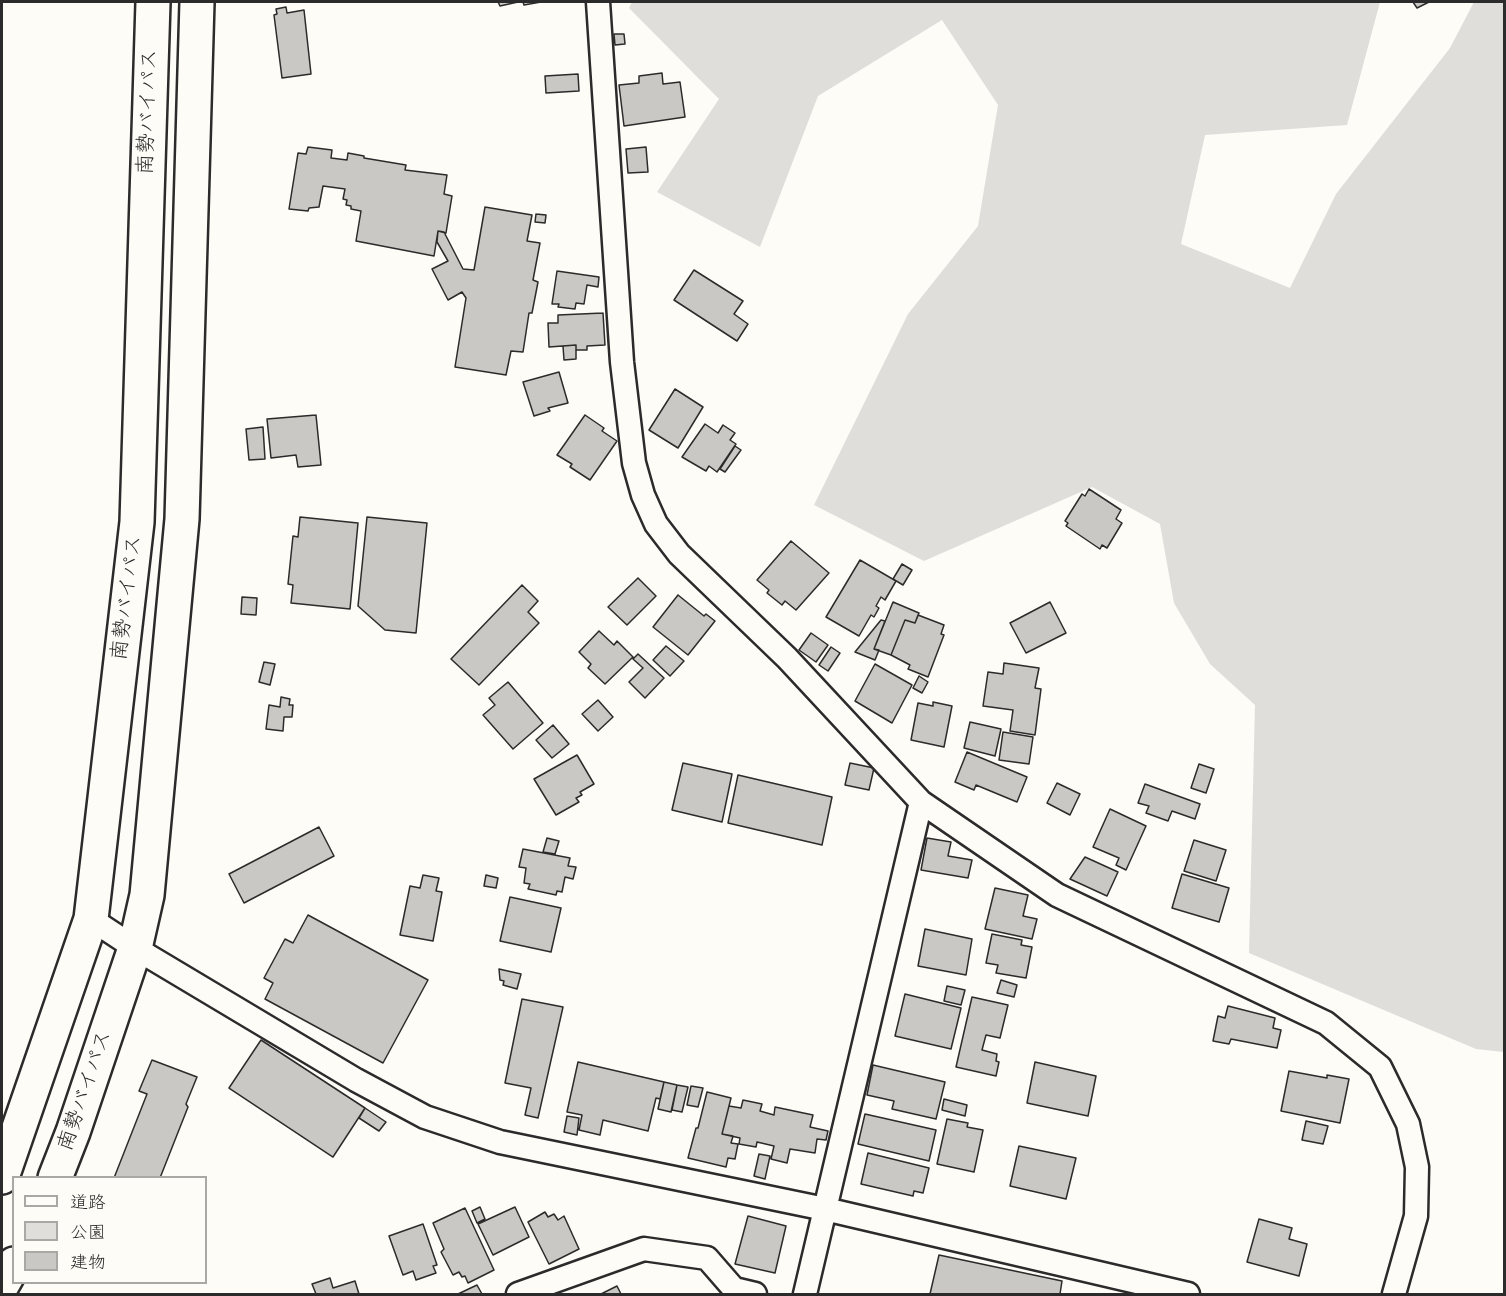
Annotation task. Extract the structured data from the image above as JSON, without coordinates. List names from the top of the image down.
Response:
{
  "streets": {
    "highway": ["南勢バイパス"]
  },
  "legend": ["道路", "公園", "建物"]
}
